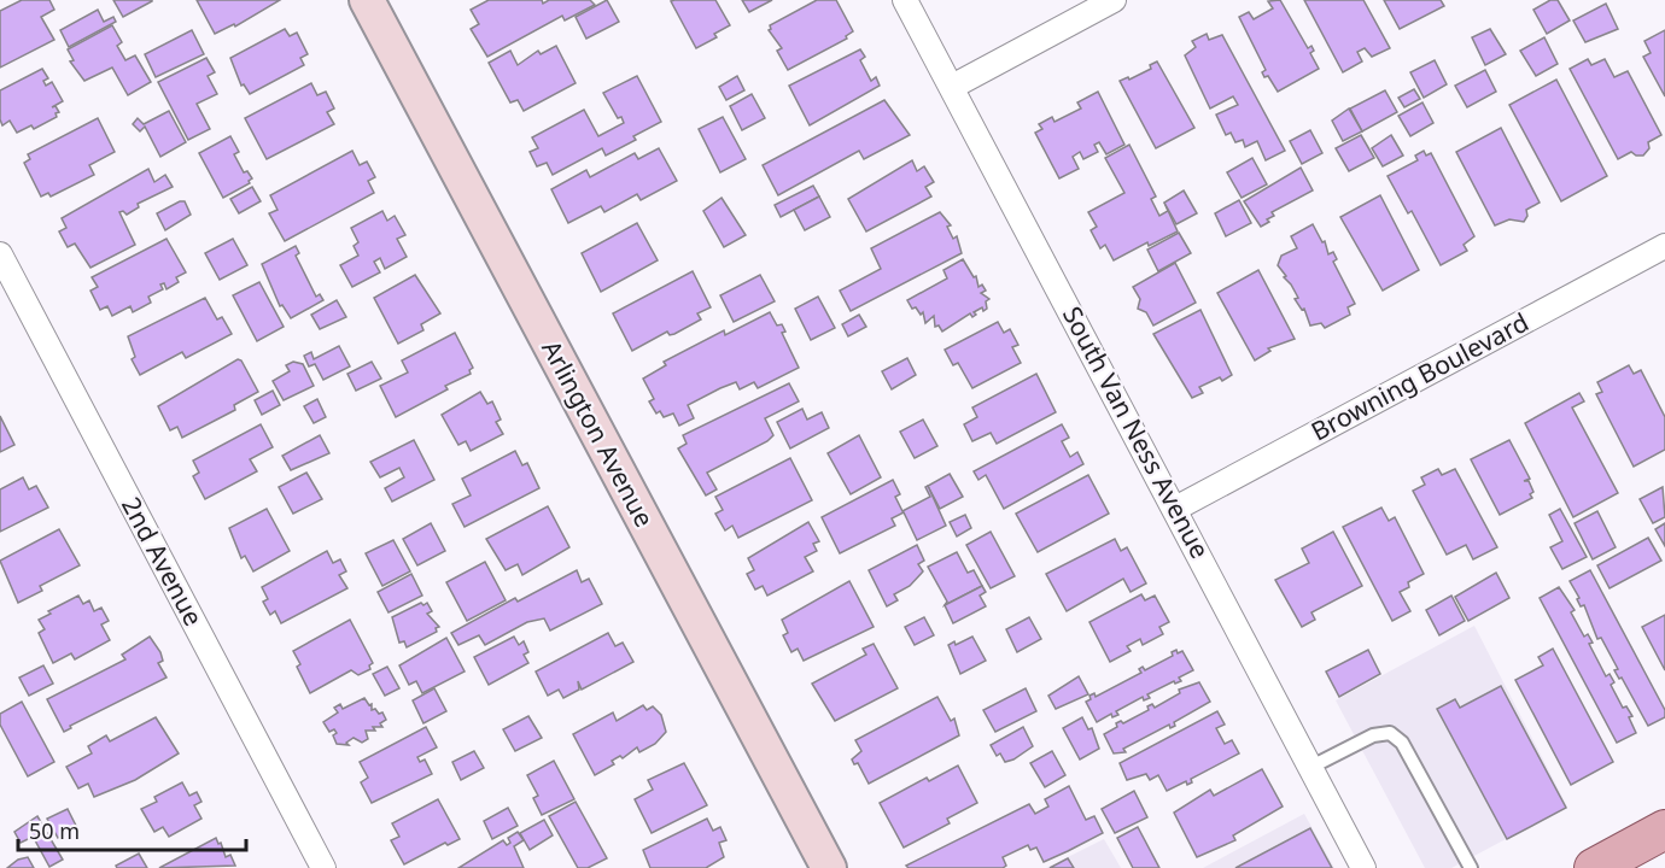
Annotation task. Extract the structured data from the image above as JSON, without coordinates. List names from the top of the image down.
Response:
{
  "streets": {
    "main road": ["Arlington Avenue"],
    "street": ["Browning Boulevard", "South Van Ness Avenue", "2nd Avenue"]
  },
  "crossings": [
    ["Browning Boulevard", "South Van Ness Avenue"]
  ],
  "scale_bar": "50 m"
}
